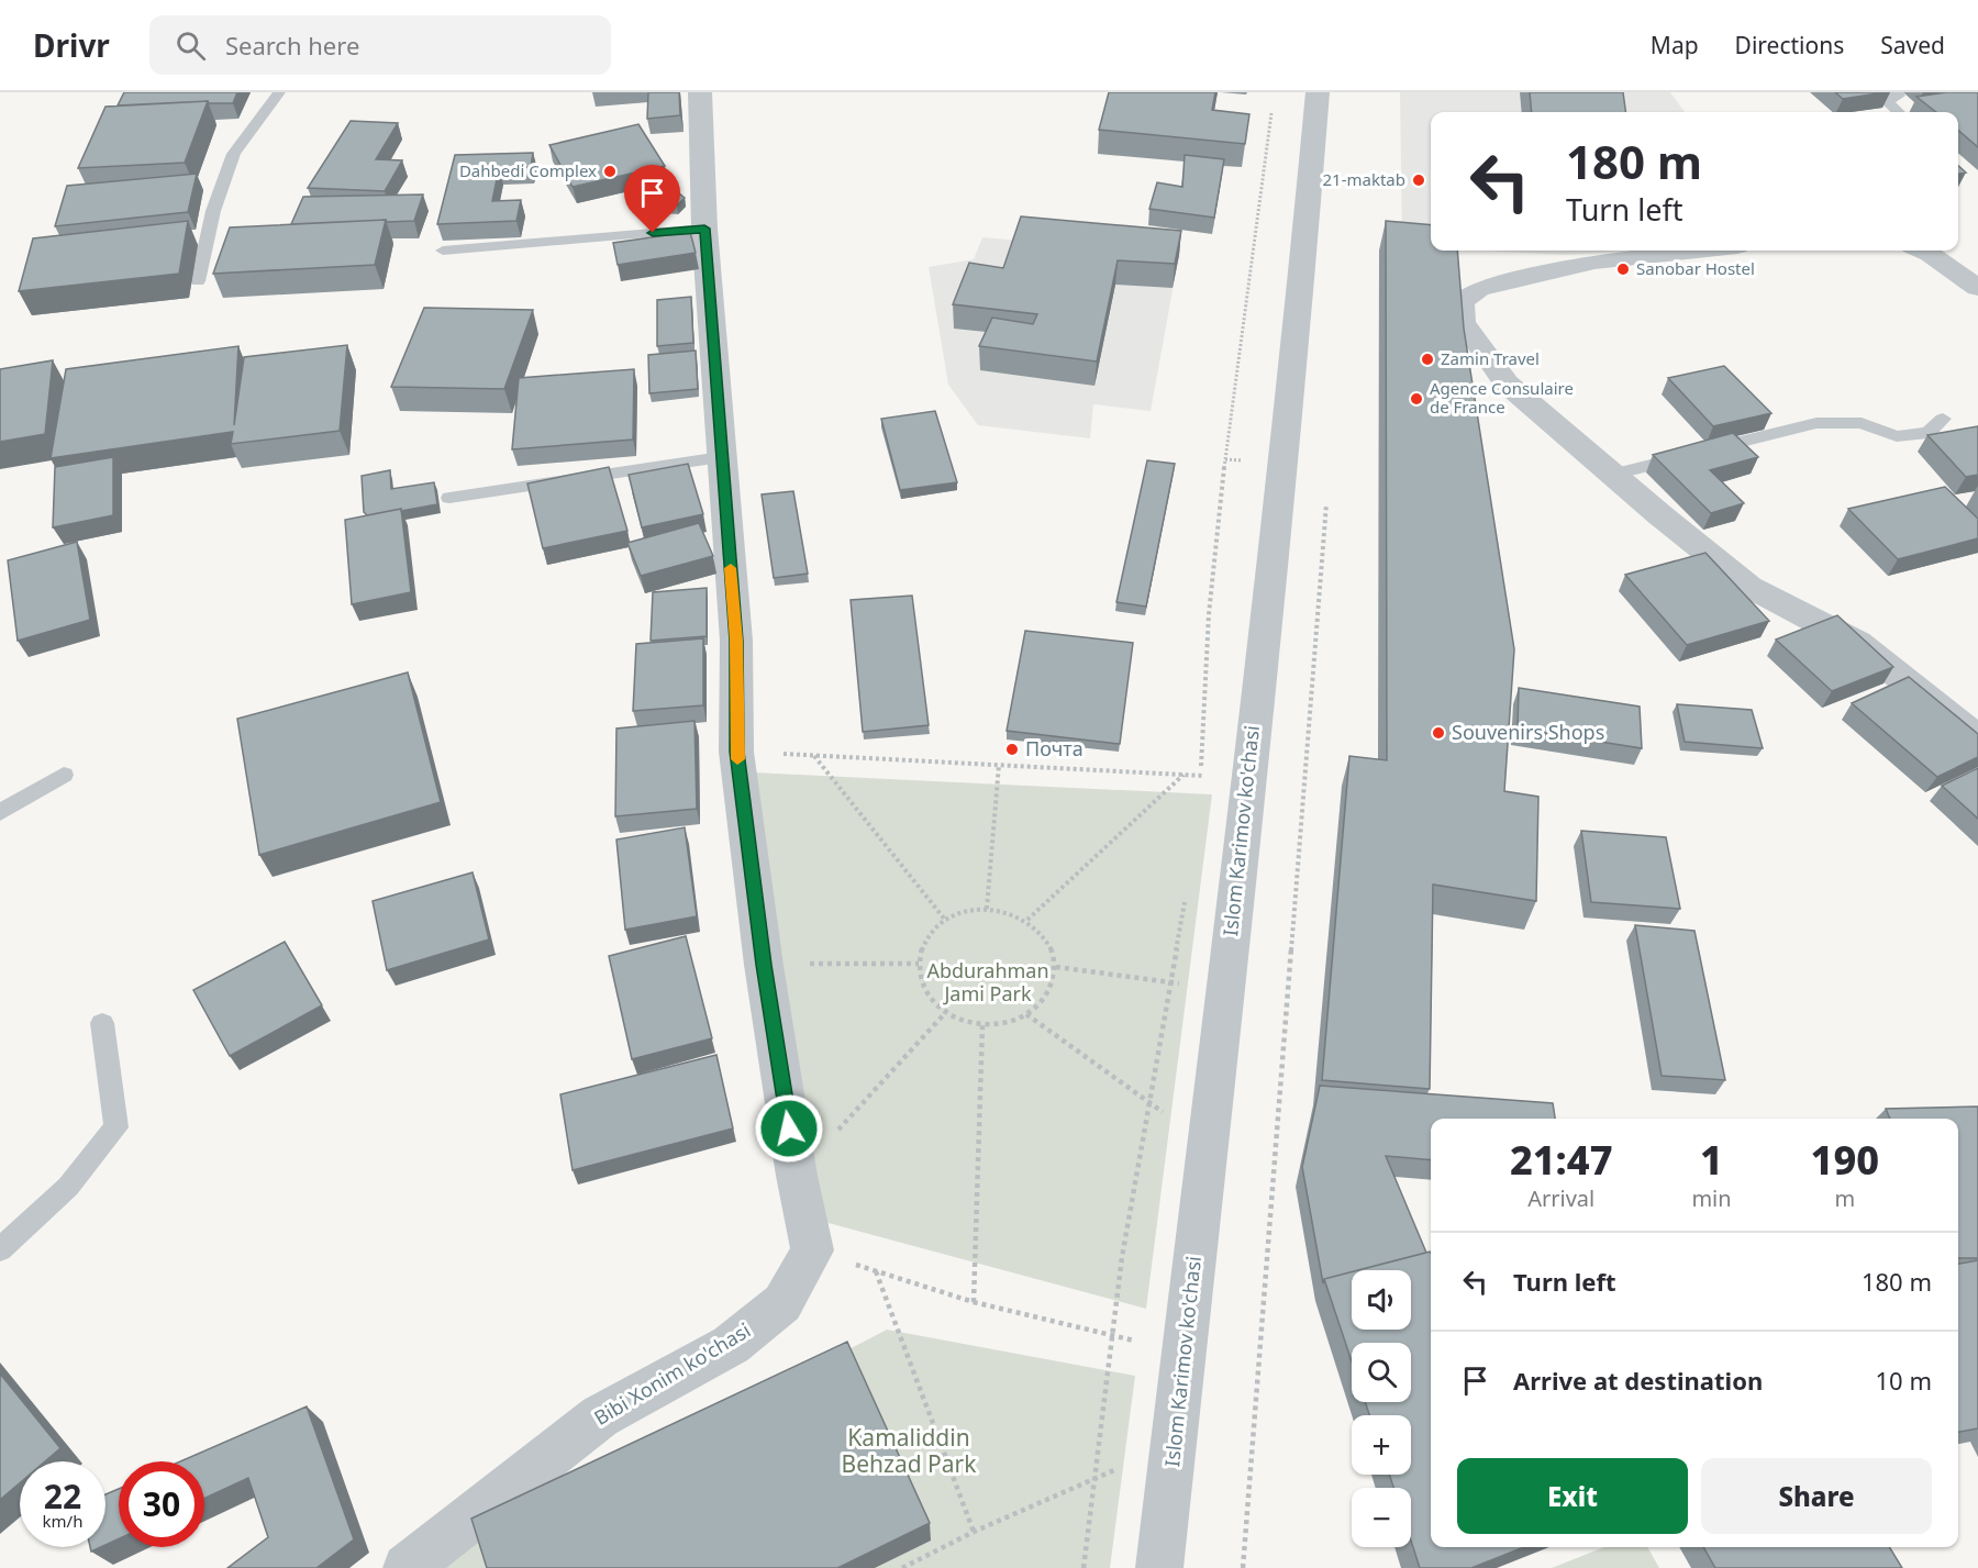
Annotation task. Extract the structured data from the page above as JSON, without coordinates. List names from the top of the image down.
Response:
{
  "streets": {
    "street": ["Islom Karimov ko'chasi", "Bibi Xonim ko'chasi"]
  },
  "parks": ["Abdurahman Jami Park", "Kamaliddin Behzad Park"],
  "places": [
    "Dahbedi Complex",
    "21-maktab",
    "Sanobar Hostel",
    "Zamin Travel",
    "Agence Consulaire de France",
    "Souvenirs Shops",
    "Почта"
  ],
  "page": {
    "header": "Drivr",
    "search": "Search here",
    "nav": ["Map", "Directions", "Saved"],
    "turn": ["180 m", "Turn left"],
    "eta": [
      "21:47",
      "Arrival",
      "1",
      "min",
      "190",
      "m"
    ],
    "list": [
      {
        "name": "Turn left",
        "value": "180 m"
      },
      {
        "name": "Arrive at destination",
        "value": "10 m"
      }
    ],
    "map_buttons": ["+", "−"],
    "buttons": ["Exit", "Share"],
    "speed": "22 km/h",
    "limit": "30"
  }
}
